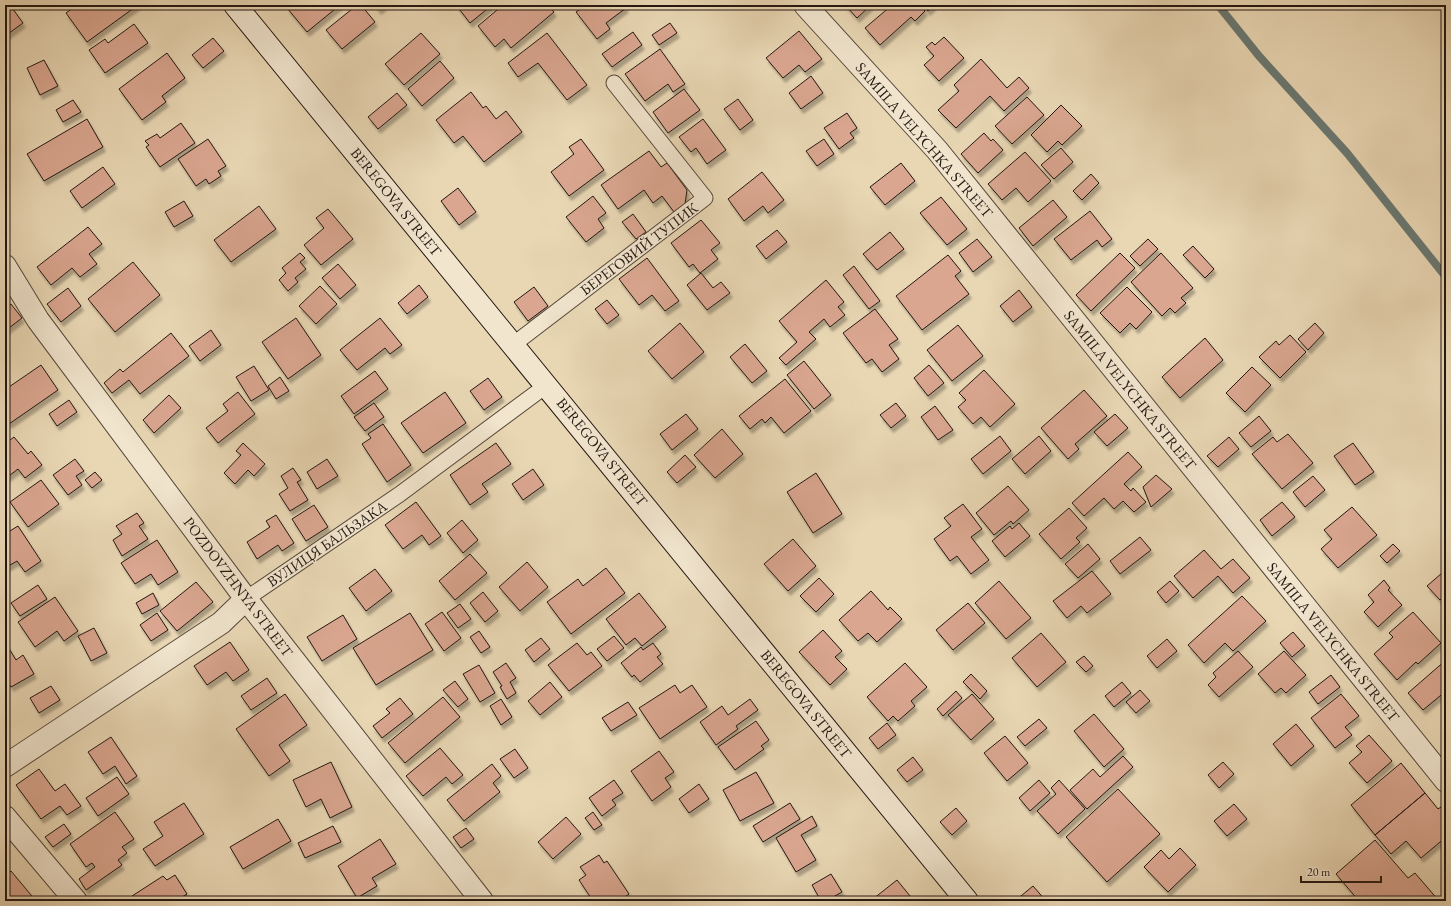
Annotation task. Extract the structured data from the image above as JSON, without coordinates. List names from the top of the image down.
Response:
{
  "streets": {
    "street": [
      "SAMIILA VELYCHKA STREET",
      "BEREGOVA STREET",
      "ВУЛИЦЯ БАЛЬЗАКА",
      "POZDOVZHNYA STREET"
    ],
    "lane": ["БЕРЕГОВИЙ ТУПИК"]
  },
  "crossings": [
    ["BEREGOVA STREET", "БЕРЕГОВИЙ ТУПИК"],
    ["BEREGOVA STREET", "ВУЛИЦЯ БАЛЬЗАКА"],
    ["ВУЛИЦЯ БАЛЬЗАКА", "POZDOVZHNYA STREET"]
  ],
  "scale_bar": "20 m"
}
